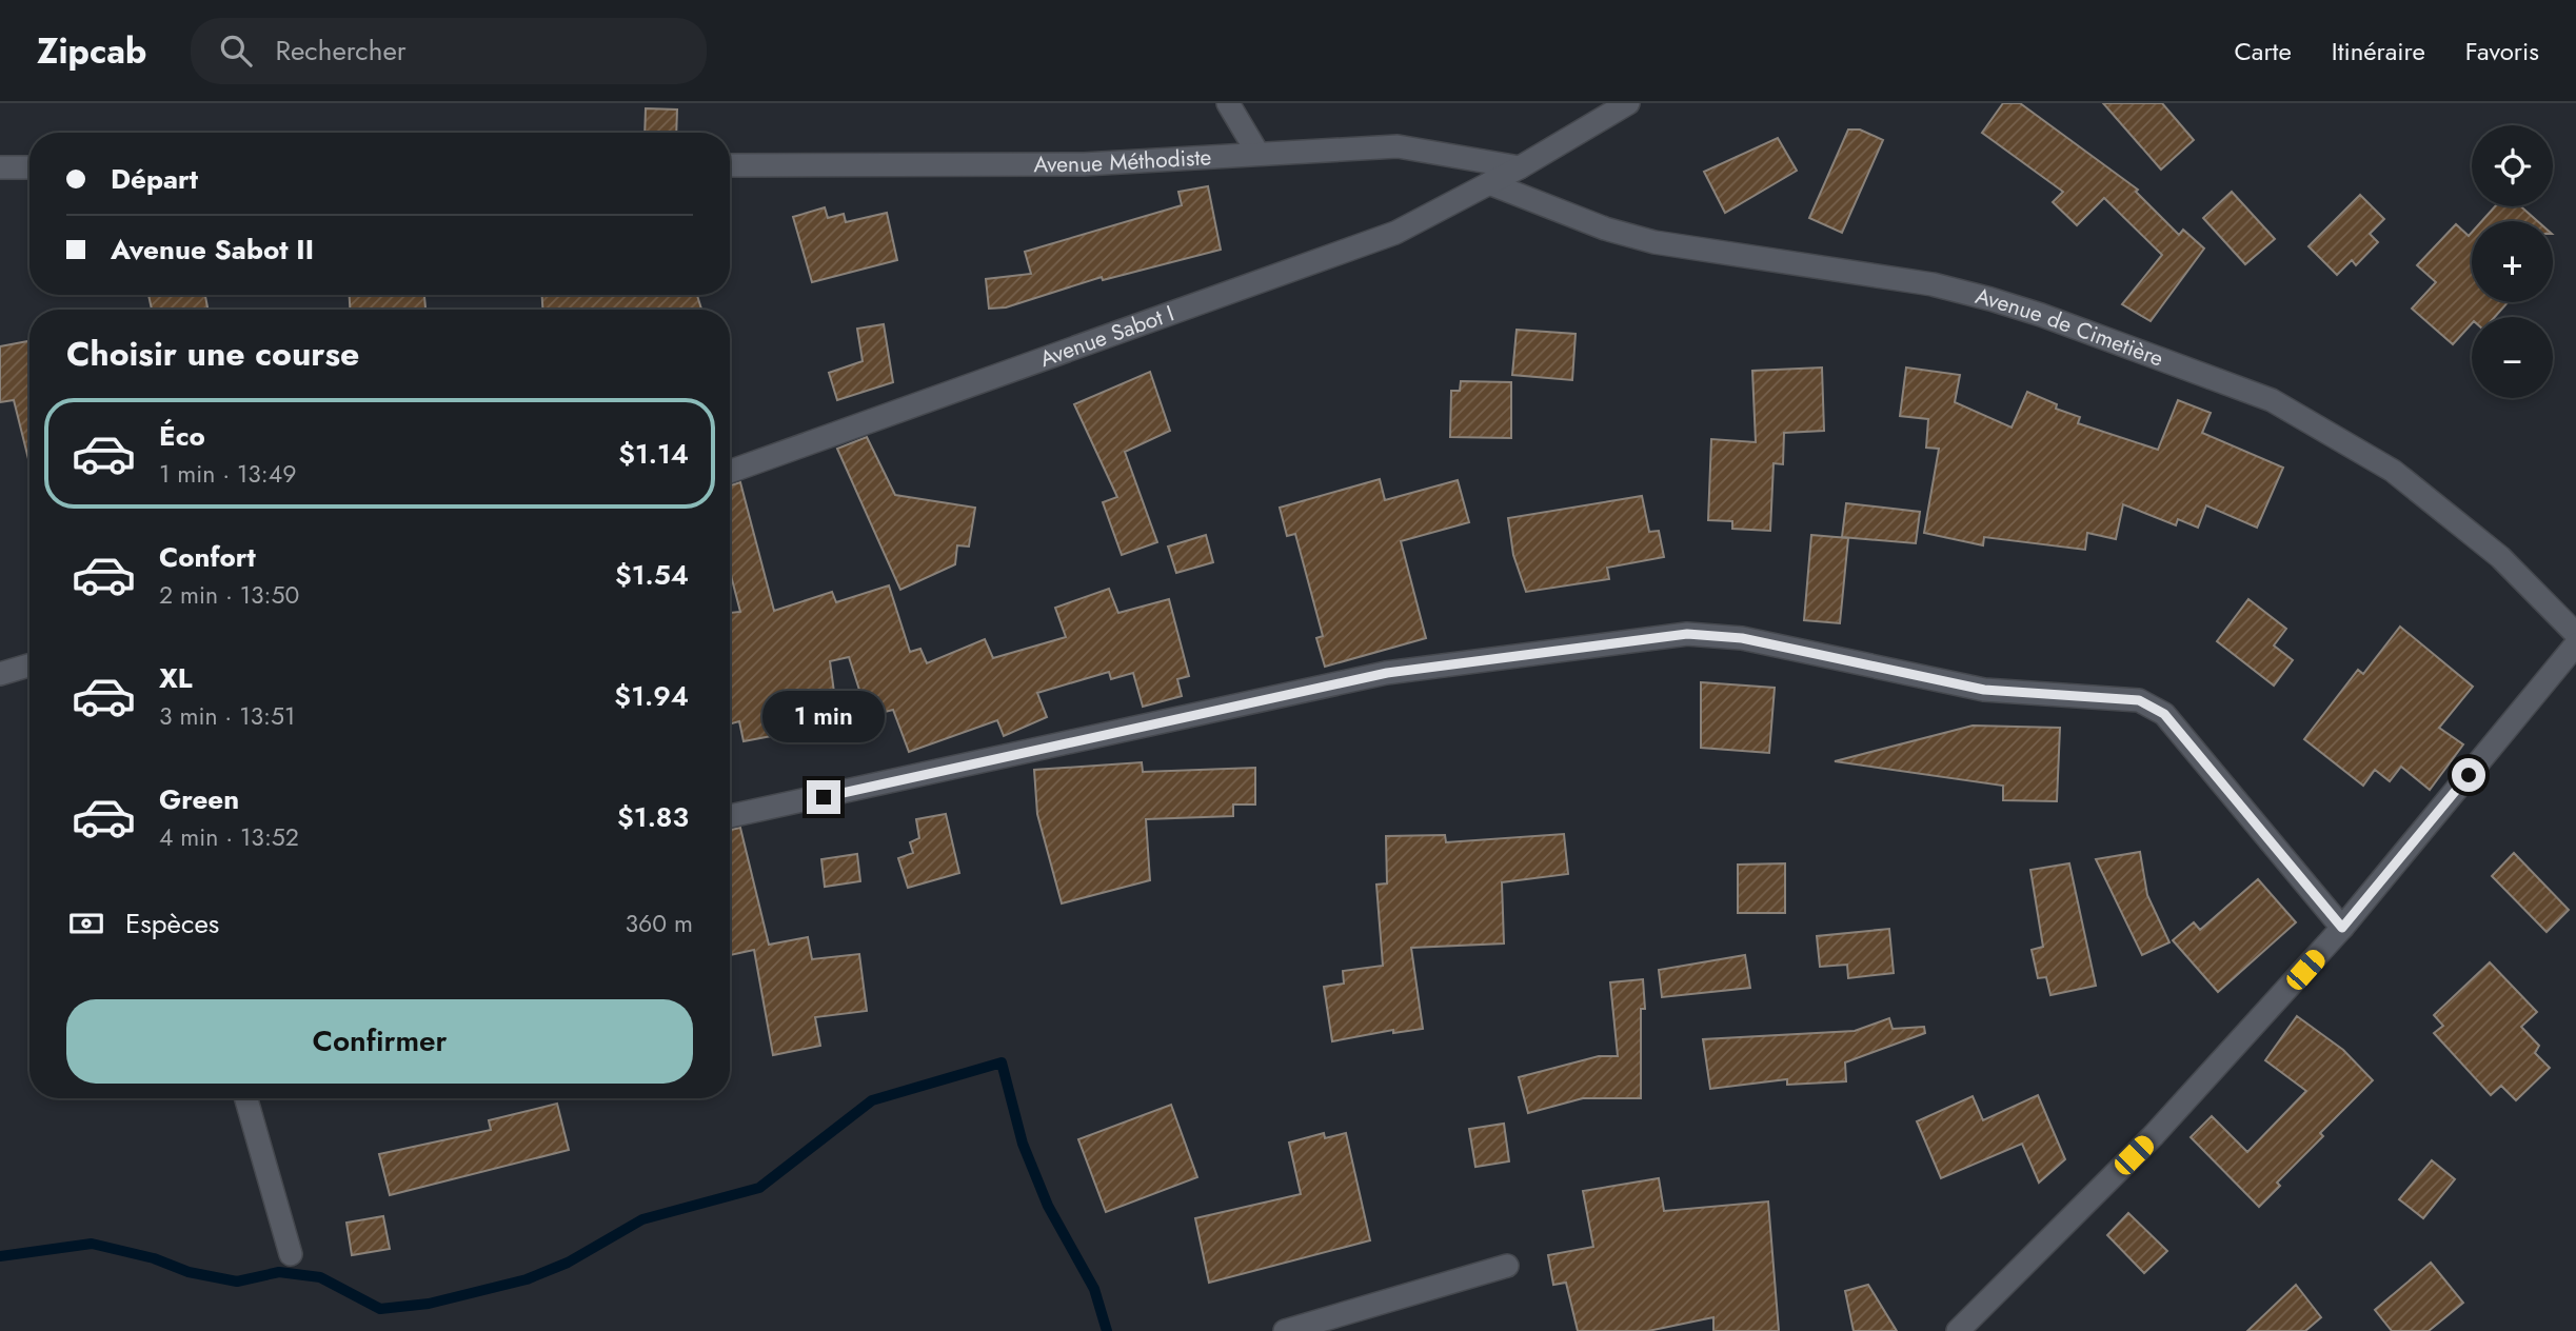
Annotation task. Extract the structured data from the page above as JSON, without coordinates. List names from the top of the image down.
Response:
{
  "streets": {
    "street": ["Avenue Méthodiste", "Avenue de Cimetière", "Avenue Sabot I"]
  },
  "crossings": [
    ["Avenue Méthodiste", "Avenue Sabot I"],
    ["Avenue de Cimetière", "Avenue Sabot I"]
  ],
  "page": {
    "header": "Zipcab",
    "search": "Rechercher",
    "nav": ["Carte", "Itinéraire", "Favoris"],
    "map_buttons": ["+", "−"],
    "banner": ["Départ", "Avenue Sabot II"],
    "heading": "Choisir une course",
    "list": [
      {
        "name": "Éco",
        "note": "1 min · 13:49",
        "value": "$1.14"
      },
      {
        "name": "Confort",
        "note": "2 min · 13:50",
        "value": "$1.54"
      },
      {
        "name": "XL",
        "note": "3 min · 13:51",
        "value": "$1.94"
      },
      {
        "name": "Green",
        "note": "4 min · 13:52",
        "value": "$1.83"
      }
    ],
    "bubble": "1 min",
    "pay": ["Espèces", "360 m"],
    "buttons": "Confirmer"
  }
}
